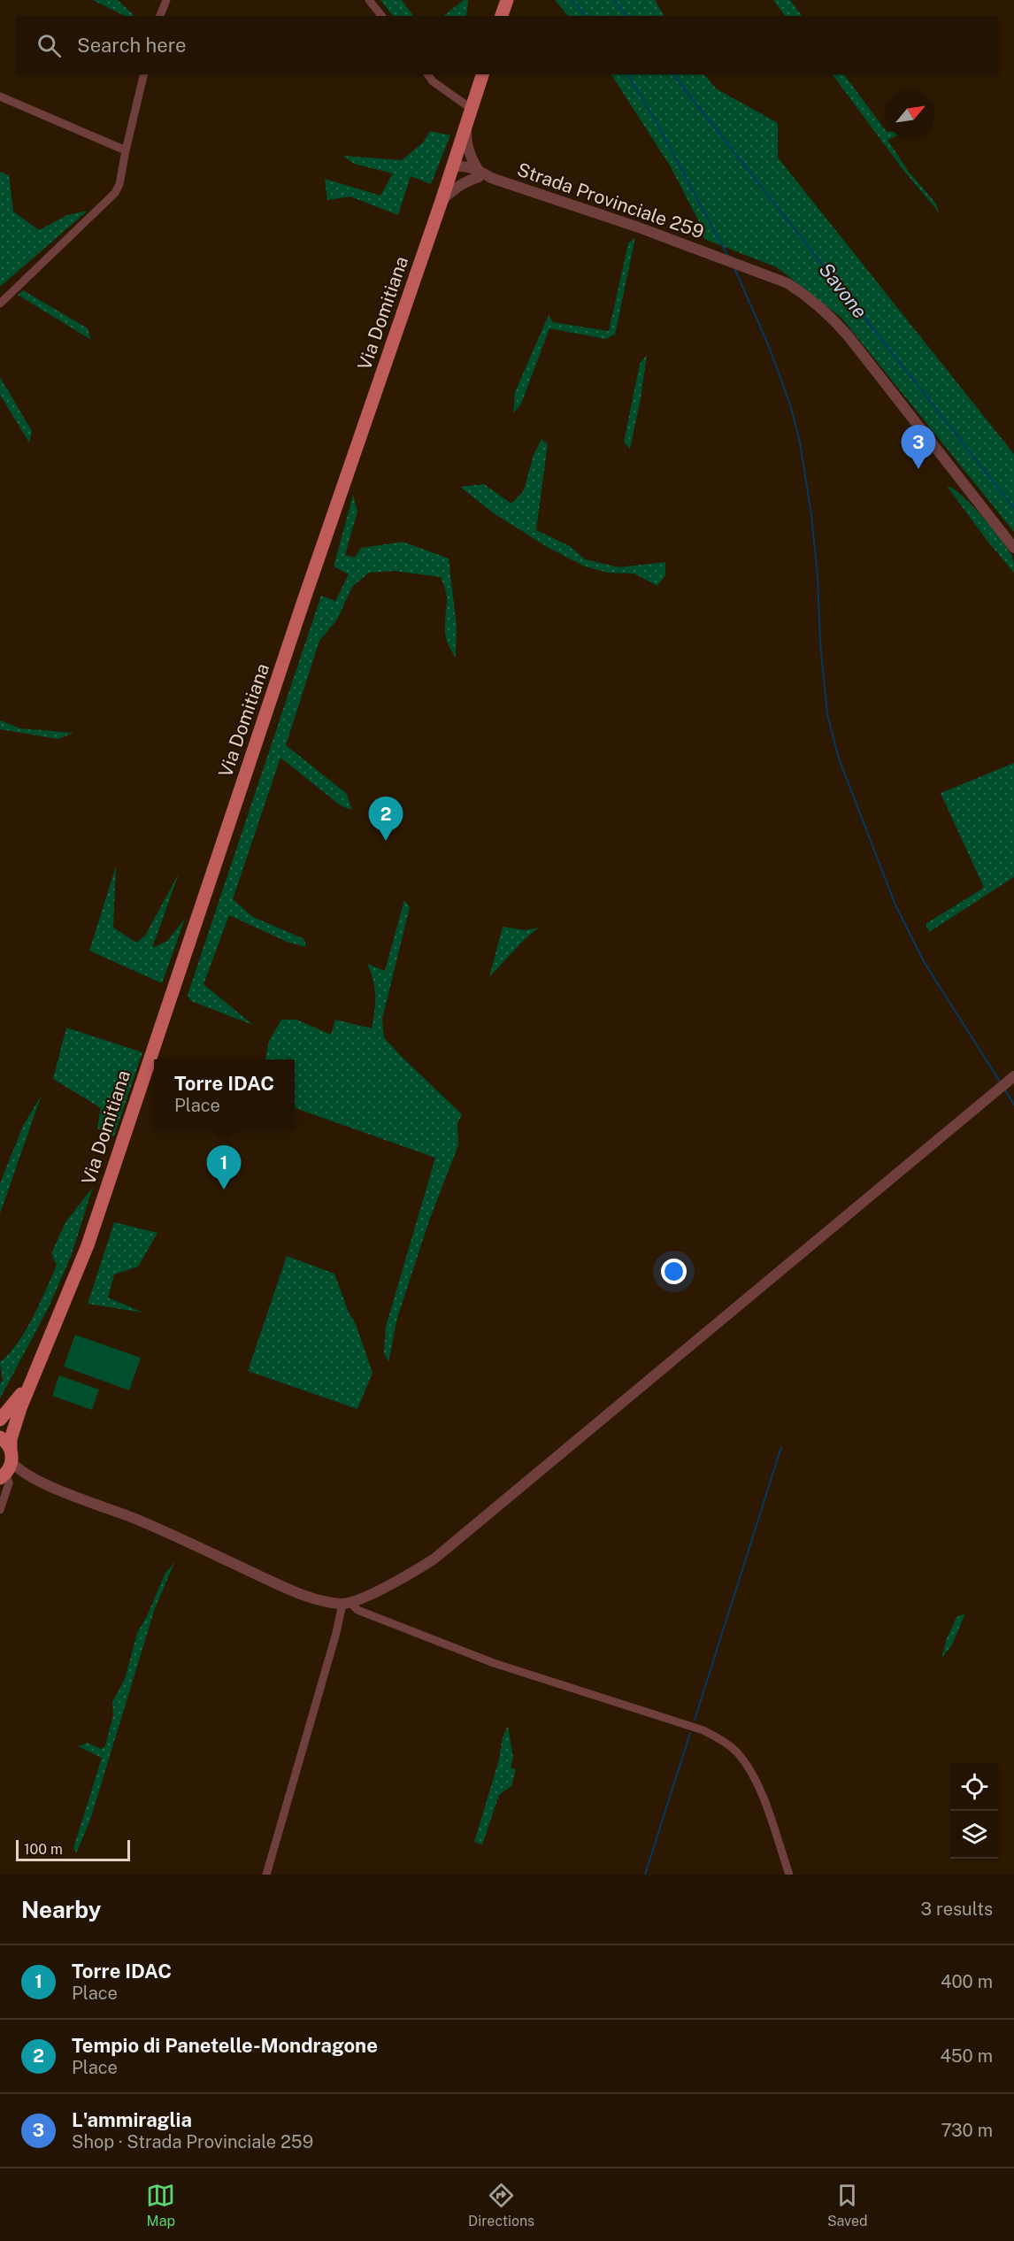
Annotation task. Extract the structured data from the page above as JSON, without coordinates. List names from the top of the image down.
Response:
{
  "streets": {
    "main road": ["Via Domitiana"],
    "street": ["Strada Provinciale 259"]
  },
  "crossings": [
    ["Strada Provinciale 259", "Via Domitiana"]
  ],
  "water": ["Savone"],
  "scale_bar": "100 m",
  "north": "top right",
  "page": {
    "search": "Search here",
    "pins": ["3", "2", "1"],
    "popup": ["Torre IDAC", "Place"],
    "scale": "100 m",
    "heading": ["Nearby", "3 results"],
    "list": [
      {
        "mark": "1",
        "name": "Torre IDAC",
        "note": "Place",
        "value": "400 m"
      },
      {
        "mark": "2",
        "name": "Tempio di Panetelle-Mondragone",
        "note": "Place",
        "value": "450 m"
      },
      {
        "mark": "3",
        "name": "L'ammiraglia",
        "note": "Shop · Strada Provinciale 259",
        "value": "730 m"
      }
    ],
    "nav": ["Map", "Directions", "Saved"]
  }
}
